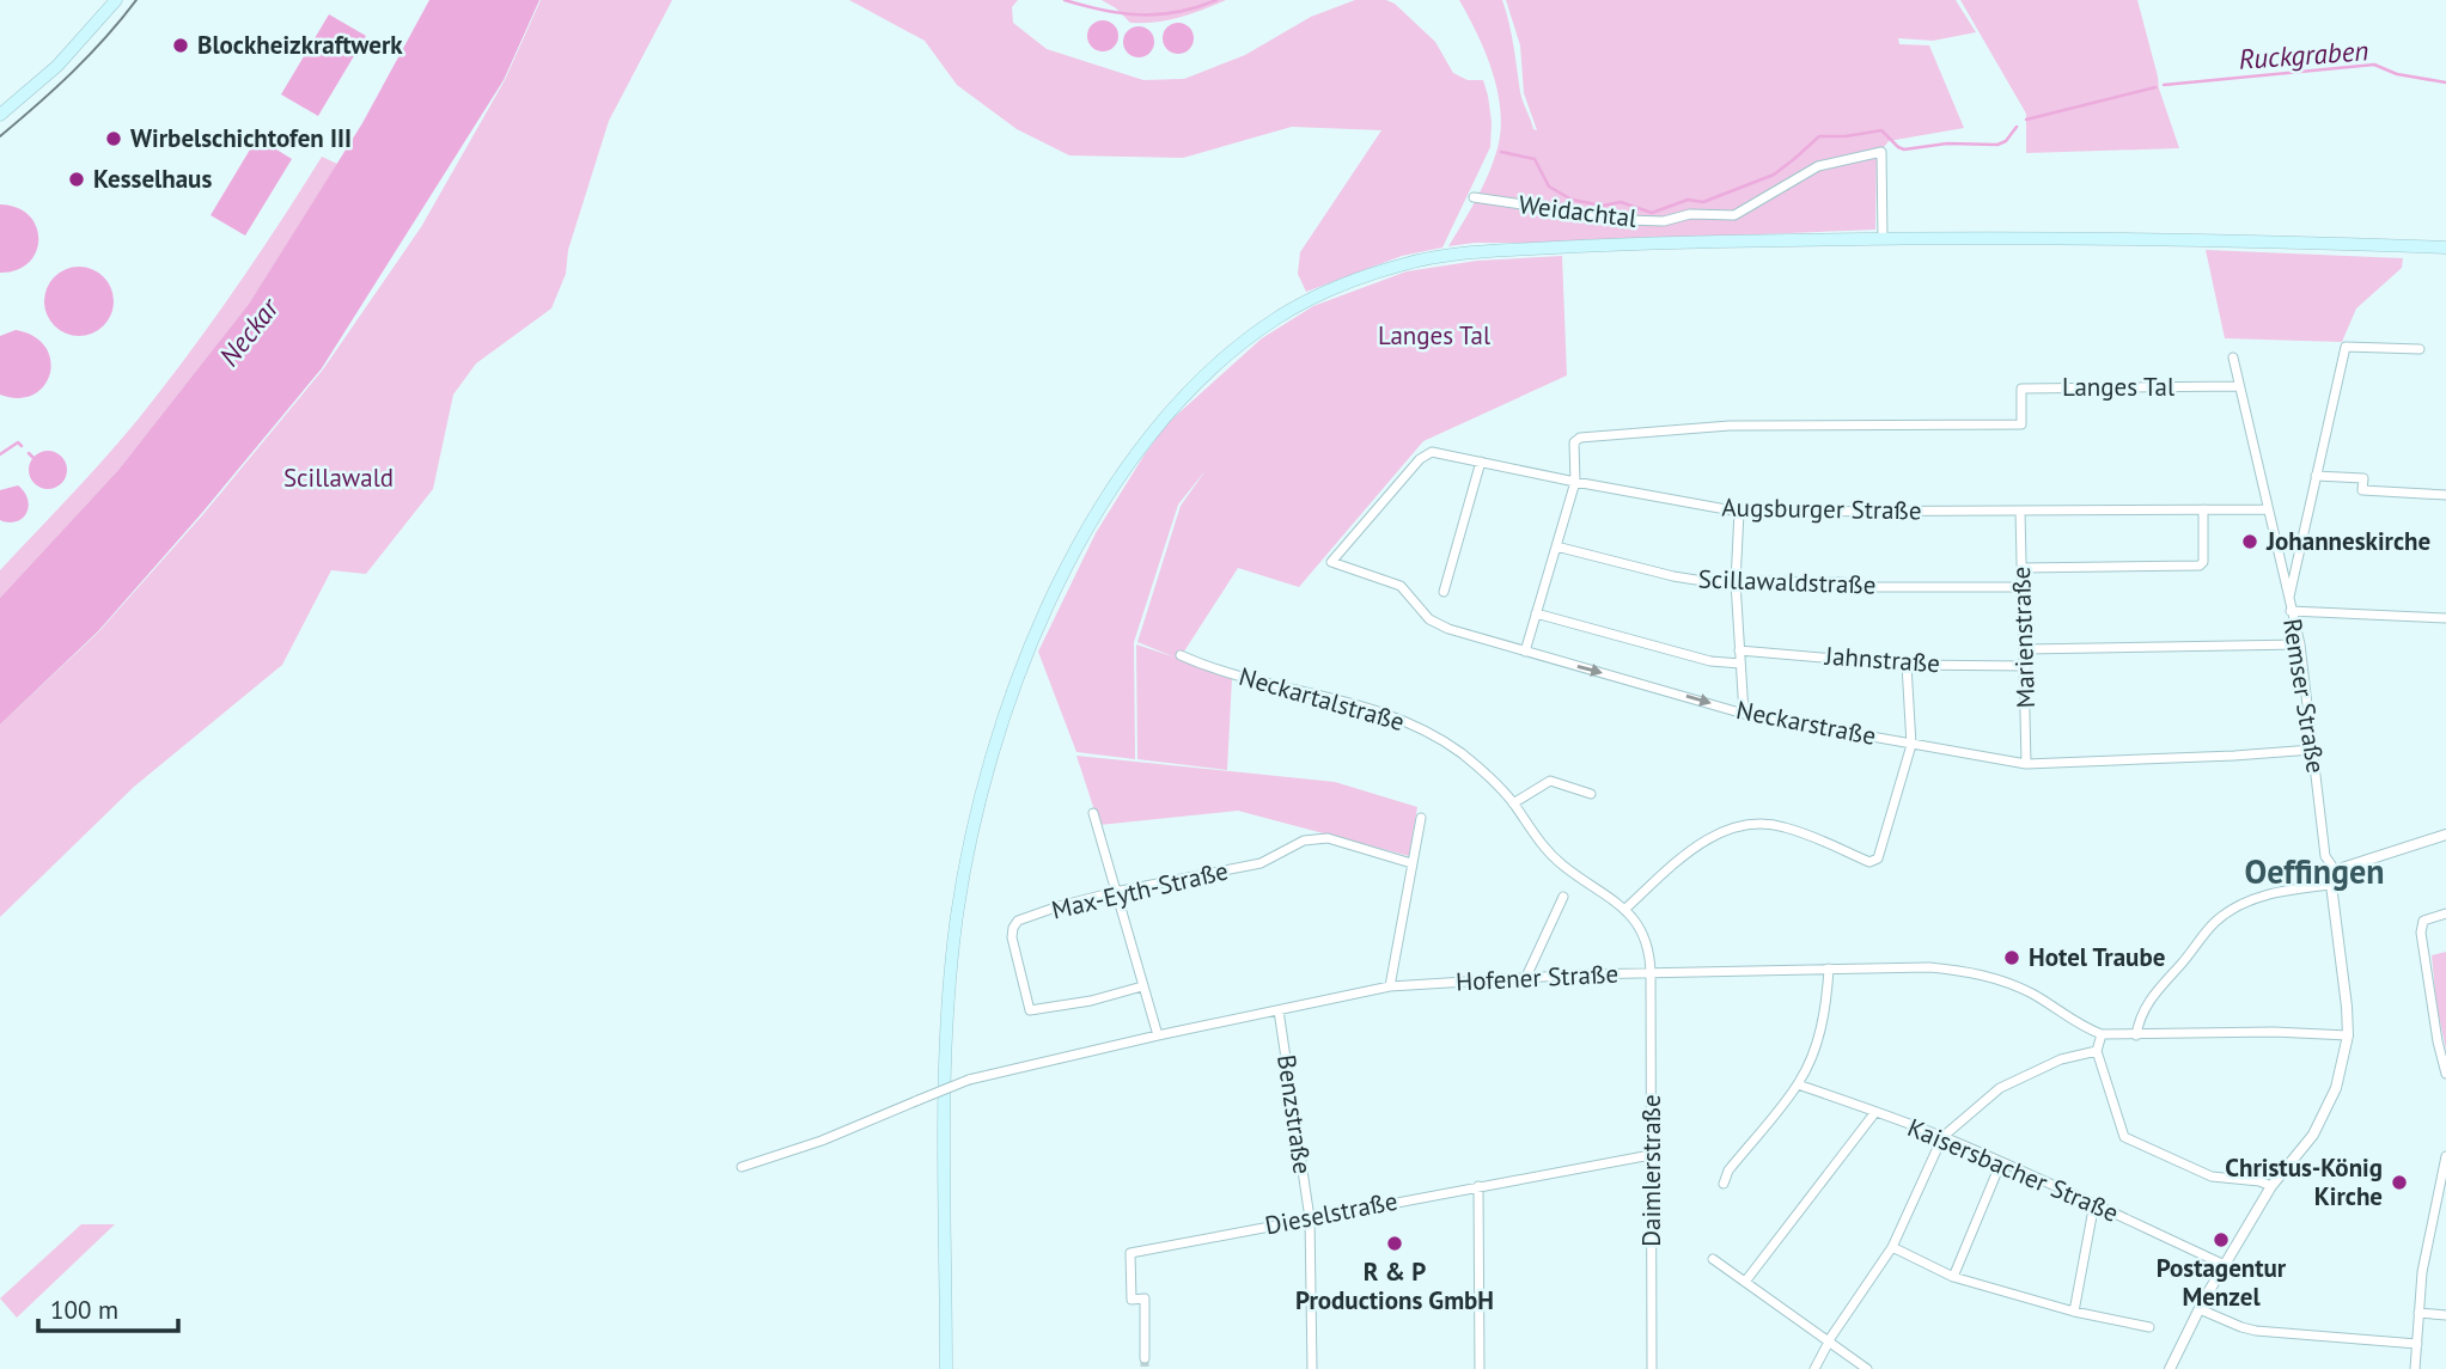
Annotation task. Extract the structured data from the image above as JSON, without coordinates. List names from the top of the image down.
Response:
{
  "streets": {
    "street": [
      "Weidachtal",
      "Langes Tal",
      "Augsburger Straße",
      "Scillawaldstraße",
      "Marienstraße",
      "Jahnstraße",
      "Remser Straße",
      "Neckartalstraße",
      "Neckarstraße",
      "Max-Eyth-Straße",
      "Hofener Straße",
      "Benzstraße",
      "Daimlerstraße",
      "Kaisersbacher Straße",
      "Dieselstraße"
    ]
  },
  "crossings": [
    ["Langes Tal", "Augsburger Straße"],
    ["Augsburger Straße", "Marienstraße"],
    ["Augsburger Straße", "Neckarstraße"],
    ["Scillawaldstraße", "Marienstraße"],
    ["Marienstraße", "Jahnstraße"],
    ["Marienstraße", "Neckarstraße"],
    ["Remser Straße", "Neckarstraße"],
    ["Neckartalstraße", "Hofener Straße"],
    ["Neckartalstraße", "Daimlerstraße"],
    ["Hofener Straße", "Benzstraße"],
    ["Hofener Straße", "Daimlerstraße"],
    ["Benzstraße", "Dieselstraße"],
    ["Daimlerstraße", "Dieselstraße"]
  ],
  "districts": ["Oeffingen"],
  "water": ["Ruckgraben", "Neckar"],
  "parks": ["Langes Tal", "Scillawald"],
  "places": [
    "Blockheizkraftwerk",
    "Wirbelschichtofen III",
    "Kesselhaus",
    "Johanneskirche",
    "Hotel Traube",
    "Christus-König Kirche",
    "Postagentur Menzel",
    "R & P Productions GmbH"
  ],
  "scale_bar": "100 m"
}
